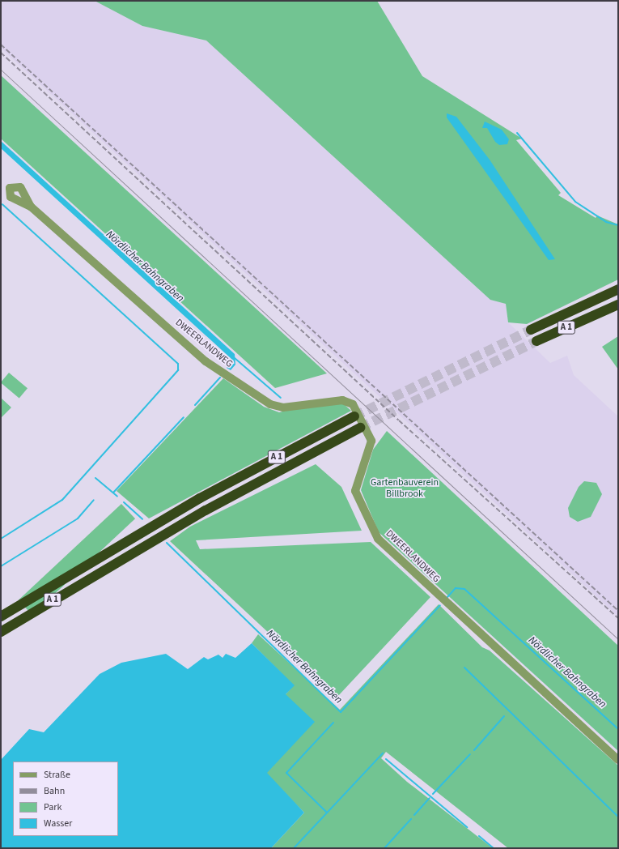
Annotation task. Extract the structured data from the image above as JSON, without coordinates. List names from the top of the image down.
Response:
{
  "streets": {
    "highway": ["A 1"],
    "street": ["DWEERLANDWEG"]
  },
  "water": ["Nördlicher Bahngraben"],
  "parks": ["Gartenbauverein Billbrook"],
  "legend": [
    "Straße",
    "Bahn",
    "Park",
    "Wasser"
  ]
}
